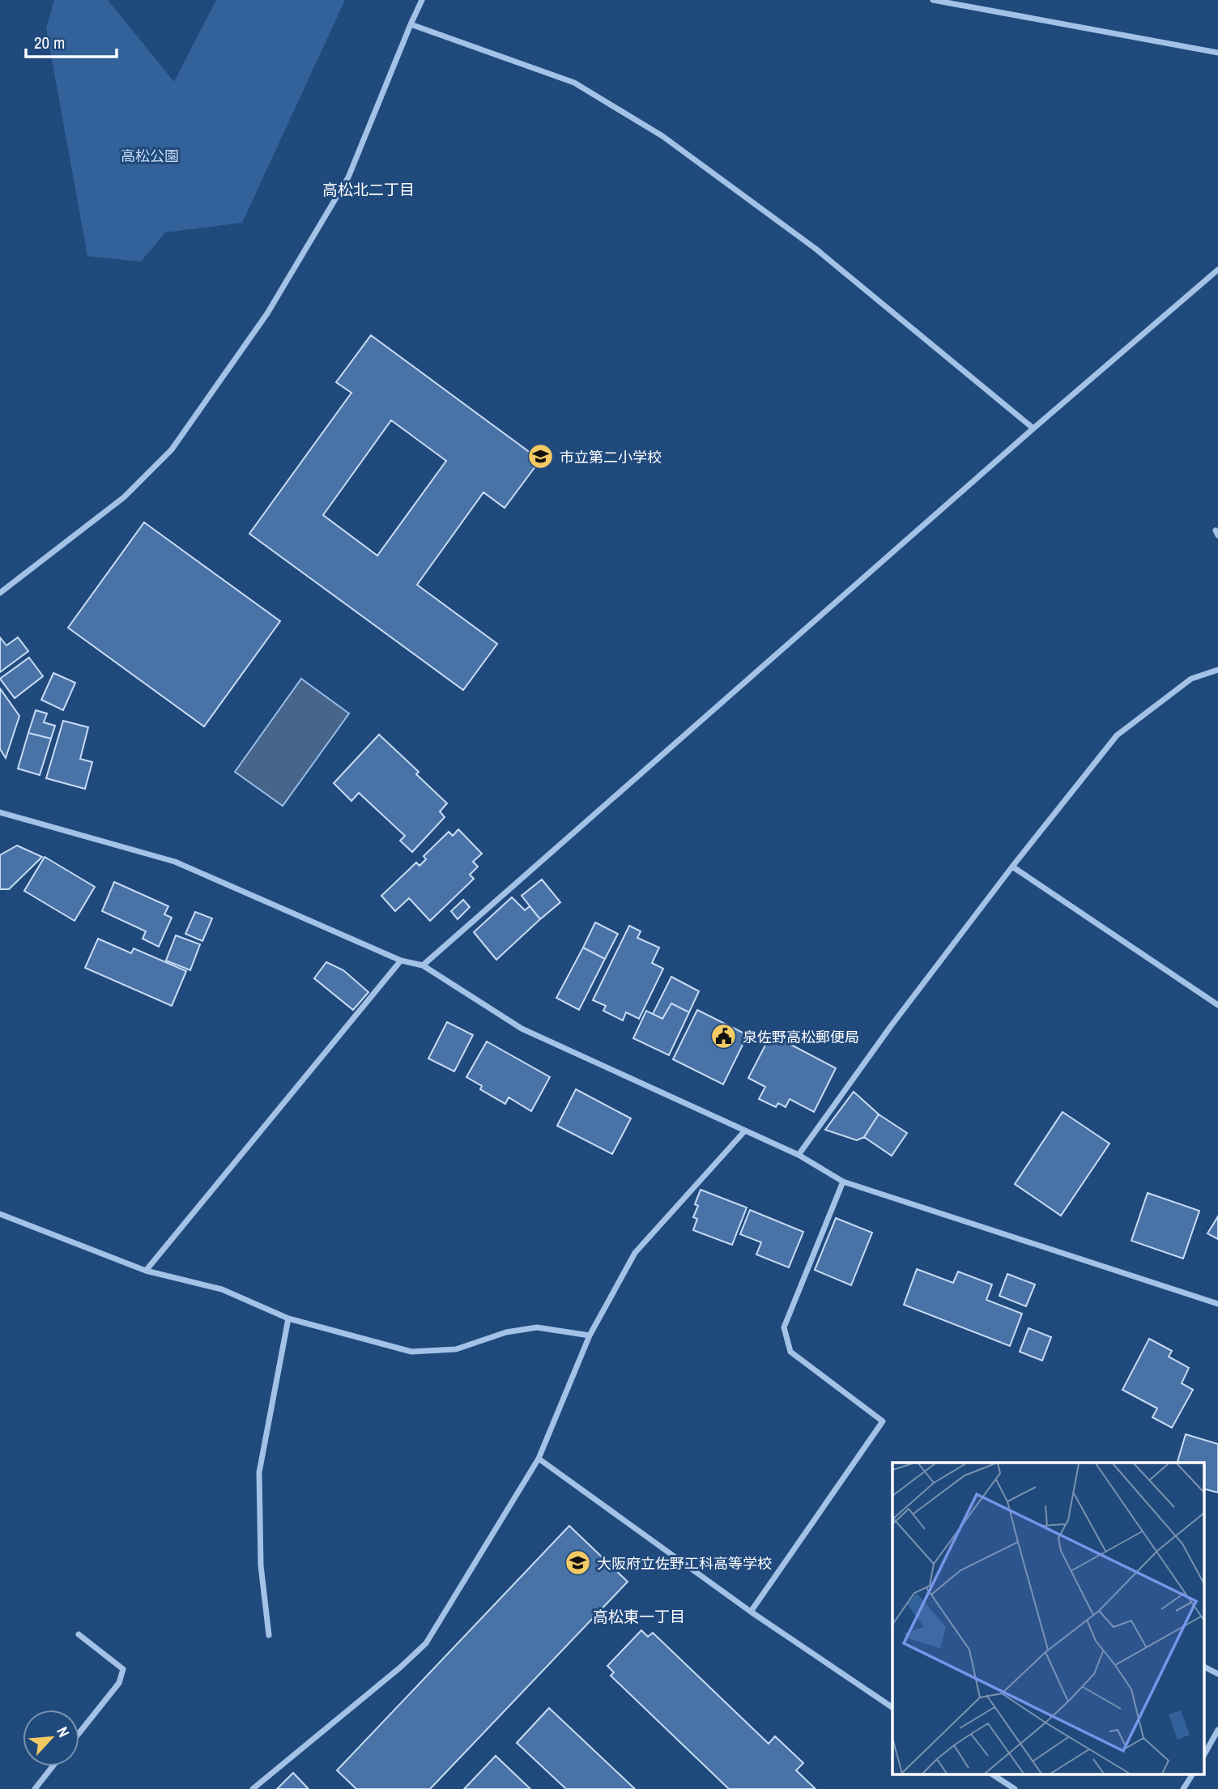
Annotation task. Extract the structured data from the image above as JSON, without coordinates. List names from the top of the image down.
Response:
{
  "districts": ["高松北二丁目", "高松東一丁目"],
  "parks": ["高松公園"],
  "places": {
    "school or university": ["市立第二小学校", "大阪府立佐野工科高等学校"],
    "public building": ["泉佐野高松郵便局"]
  },
  "scale_bar": "20 m",
  "north": "top right"
}
